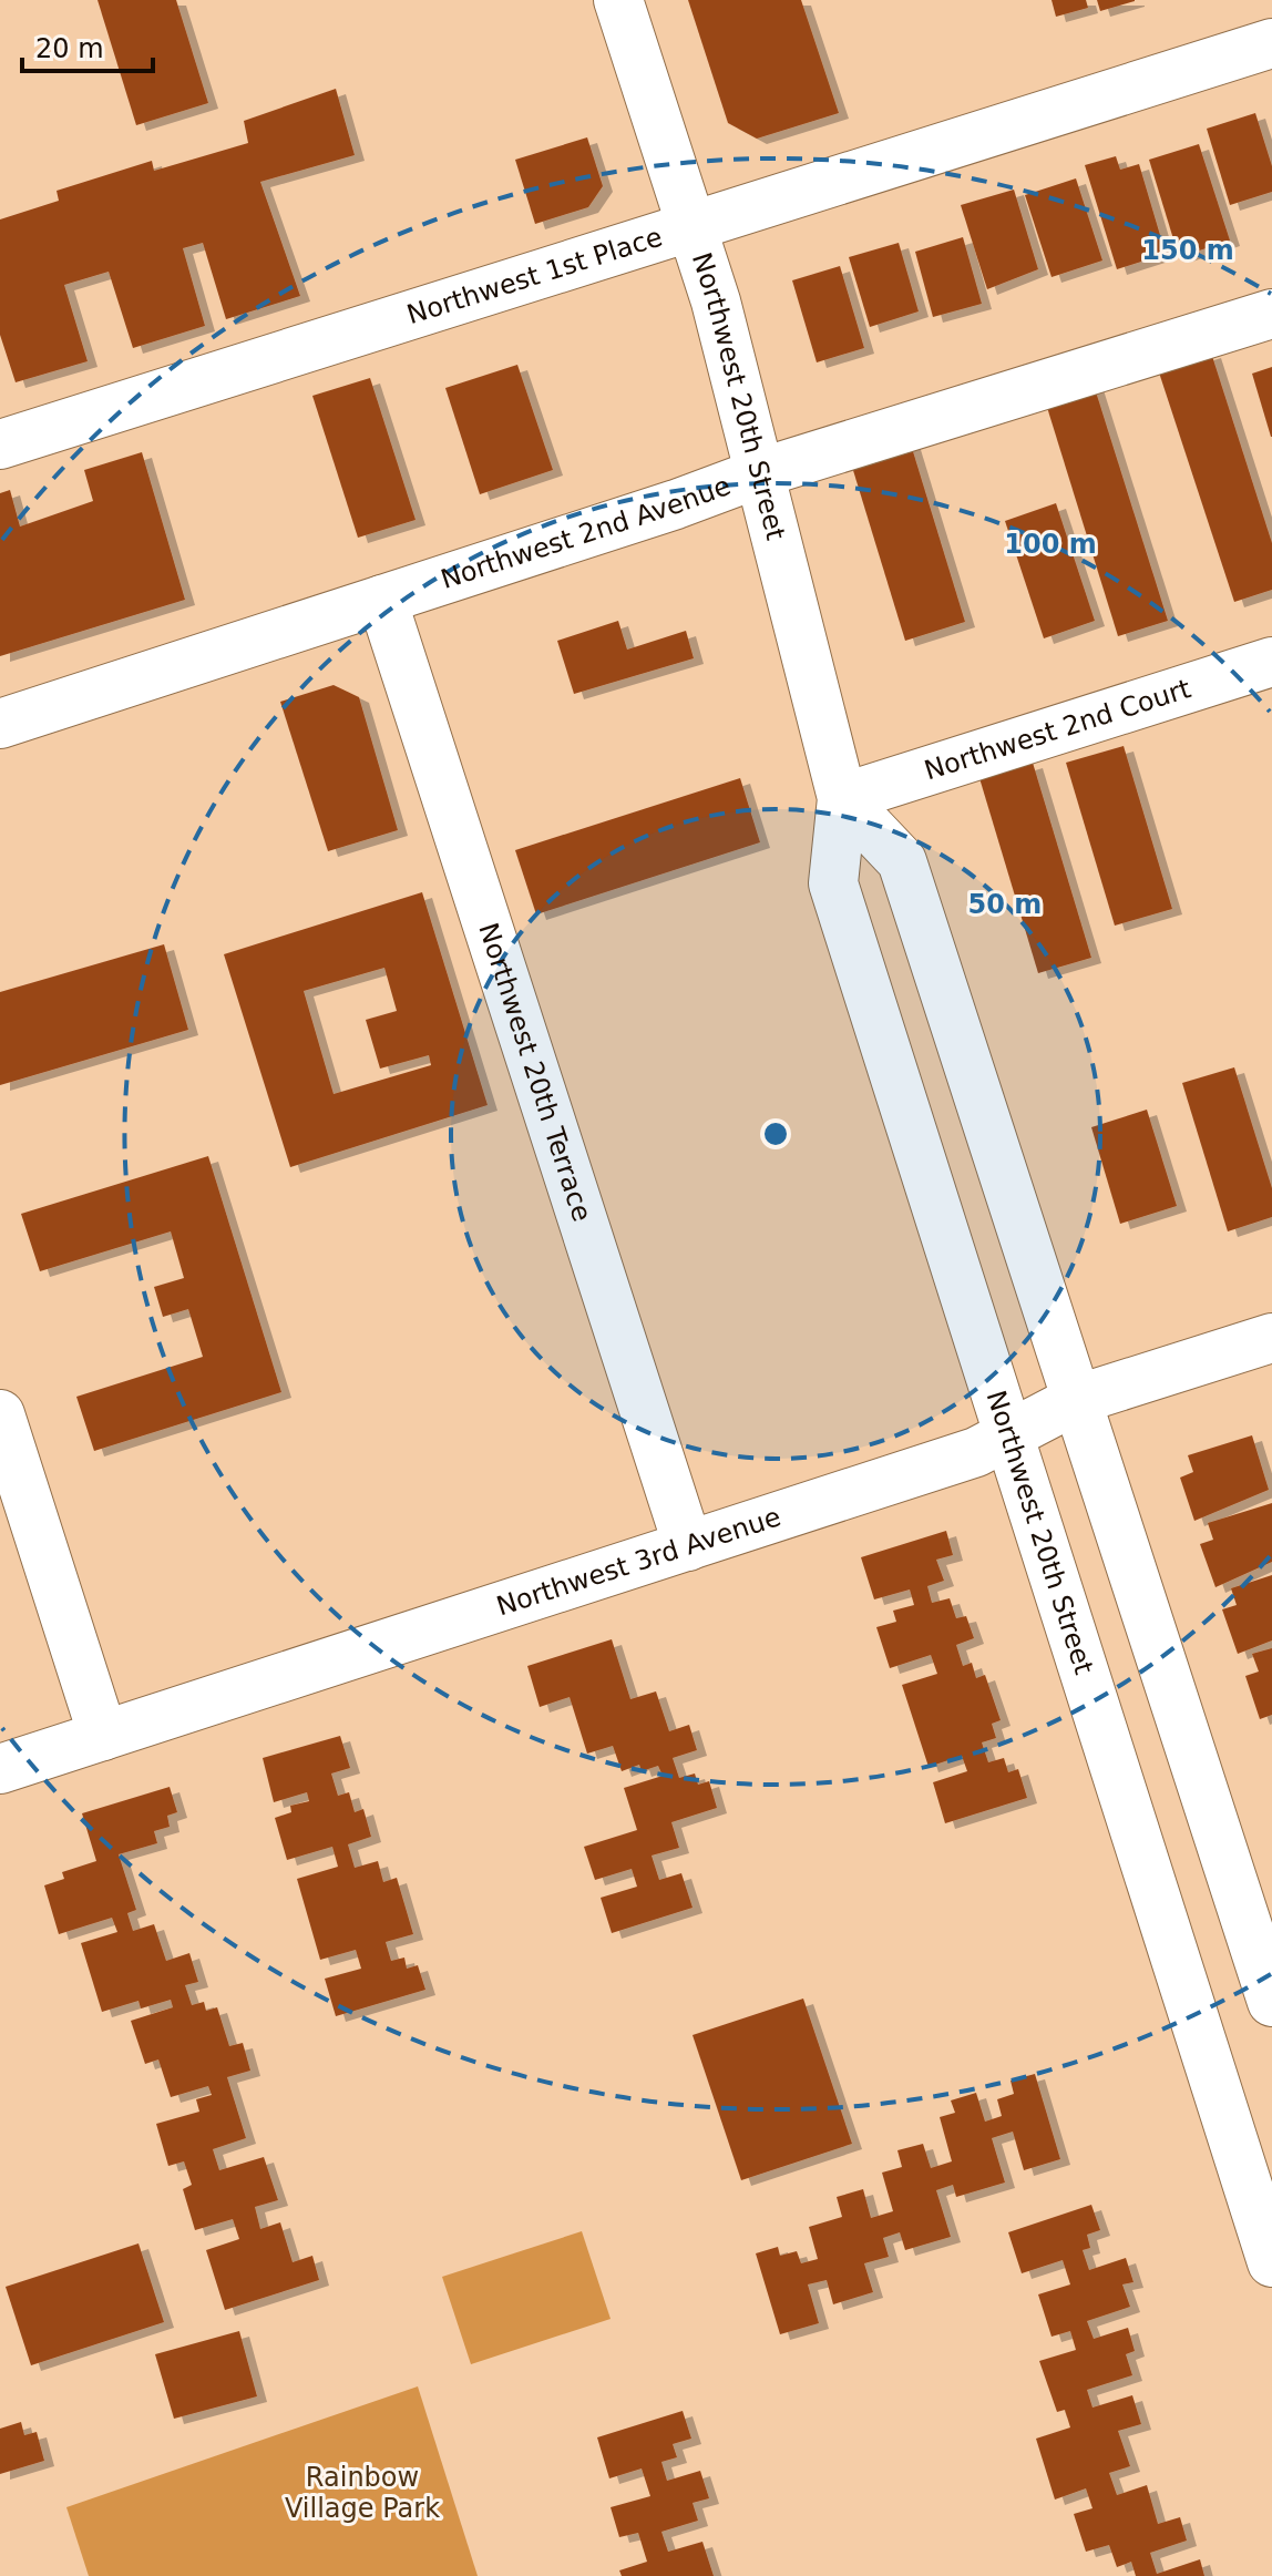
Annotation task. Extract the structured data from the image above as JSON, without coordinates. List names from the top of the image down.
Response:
{
  "streets": {
    "street": [
      "Northwest 1st Place",
      "Northwest 20th Street",
      "Northwest 2nd Avenue",
      "Northwest 2nd Court",
      "Northwest 20th Terrace",
      "Northwest 3rd Avenue"
    ]
  },
  "crossings": [
    ["Northwest 1st Place", "Northwest 20th Street"],
    ["Northwest 20th Street", "Northwest 2nd Avenue"],
    ["Northwest 20th Street", "Northwest 2nd Court"],
    ["Northwest 20th Street", "Northwest 3rd Avenue"],
    ["Northwest 2nd Avenue", "Northwest 20th Terrace"],
    ["Northwest 20th Terrace", "Northwest 3rd Avenue"]
  ],
  "parks": ["Rainbow Village Park"],
  "scale_bar": "20 m",
  "rings": ["150 m", "100 m", "50 m"]
}
